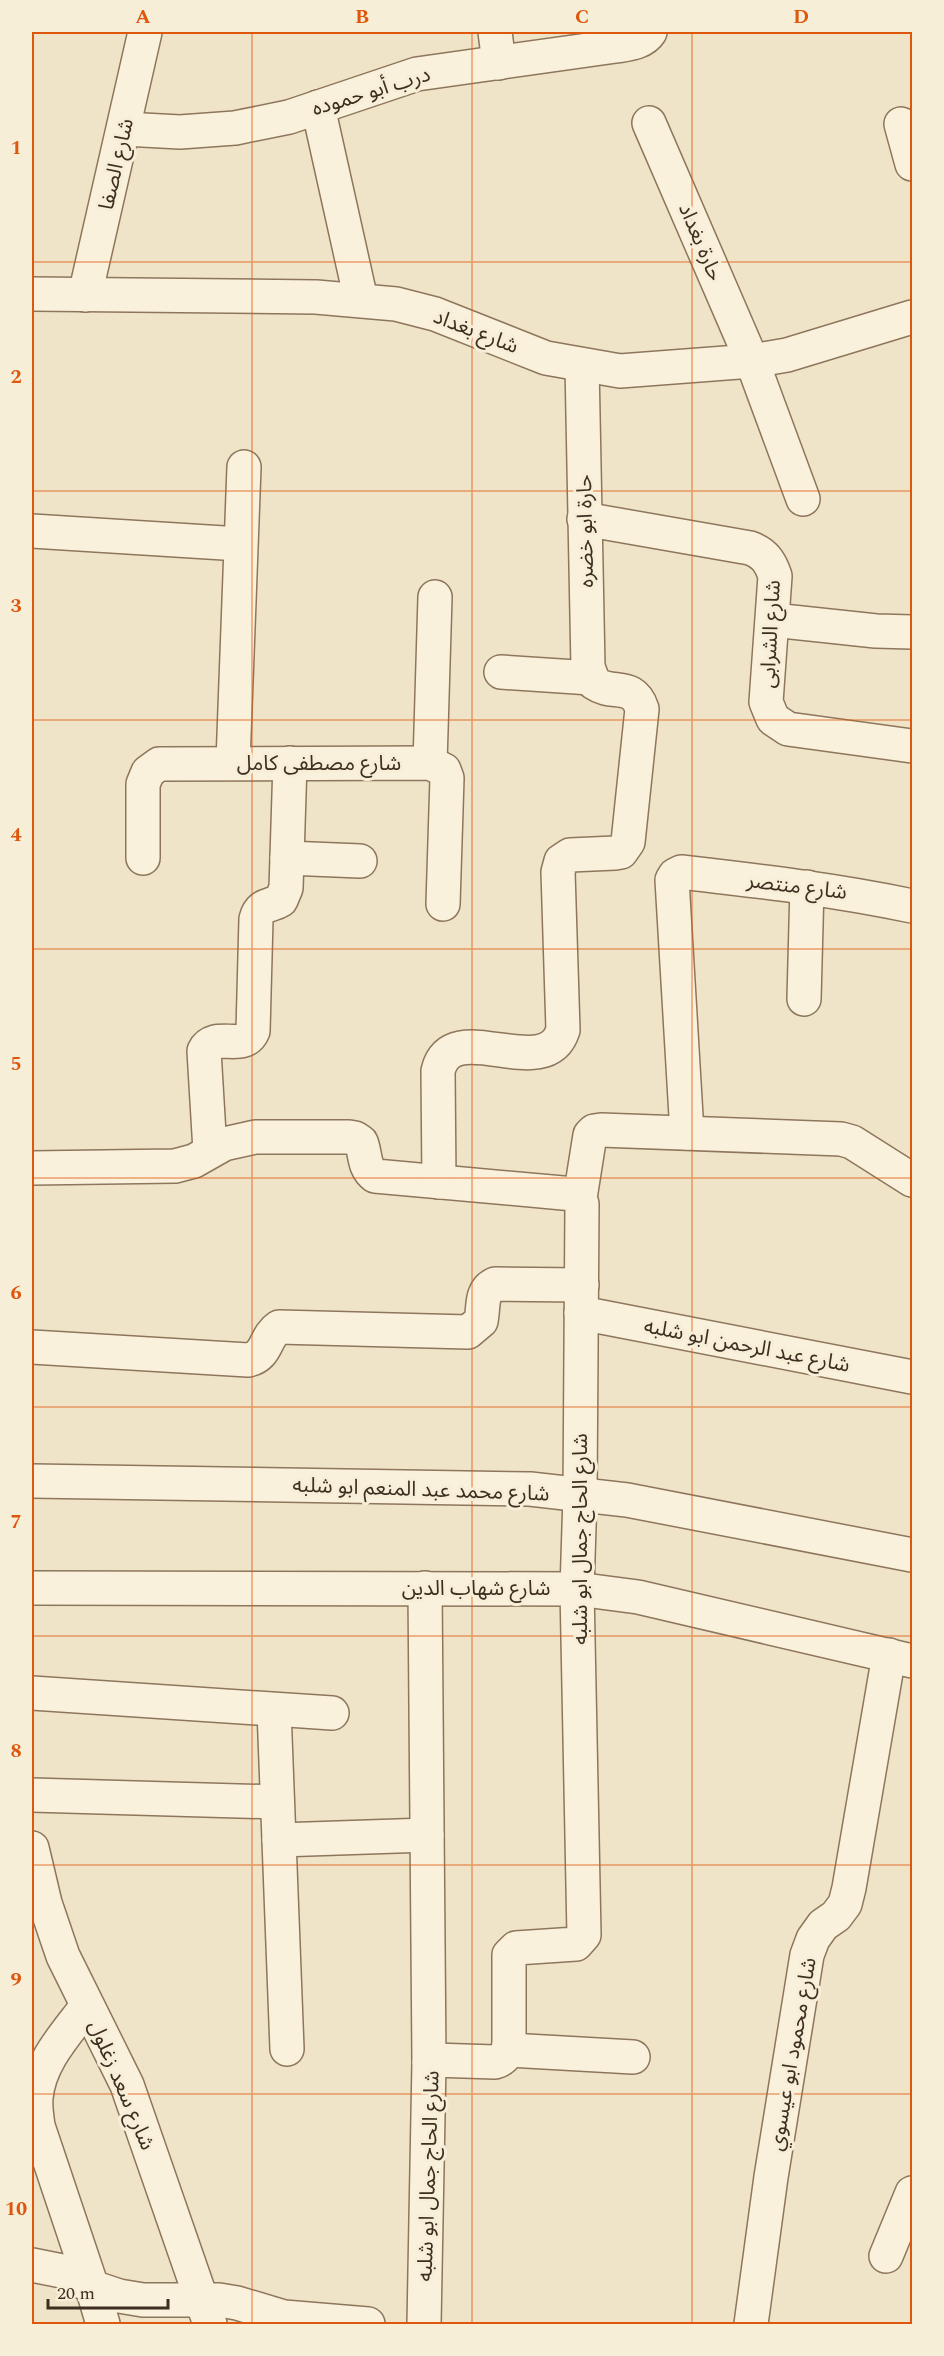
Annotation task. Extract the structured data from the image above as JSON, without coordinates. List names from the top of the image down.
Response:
{
  "streets": {
    "street": [
      "درب أبو حموده",
      "شارع الصفا",
      "حارة بغداد",
      "شارع بغداد",
      "حارة ابو خضره",
      "شارع الشرابى",
      "شارع مصطفى كامل",
      "شارع منتصر",
      "شارع عبد الرحمن ابو شلبه",
      "شارع محمد عبد المنعم ابو شلبه",
      "شارع الحاج جمال ابو شلبه",
      "شارع شهاب الدين",
      "شارع محمود ابو عيسوي",
      "شارع سعد زغلول"
    ]
  },
  "crossings": [
    ["درب أبو حموده", "شارع الصفا"],
    ["شارع الصفا", "شارع بغداد"],
    ["حارة بغداد", "شارع بغداد"],
    ["شارع بغداد", "حارة ابو خضره"],
    ["حارة ابو خضره", "شارع الشرابى"],
    ["شارع منتصر", "شارع الحاج جمال ابو شلبه"],
    ["شارع عبد الرحمن ابو شلبه", "شارع الحاج جمال ابو شلبه"],
    ["شارع محمد عبد المنعم ابو شلبه", "شارع الحاج جمال ابو شلبه"],
    ["شارع الحاج جمال ابو شلبه", "شارع شهاب الدين"],
    ["شارع شهاب الدين", "شارع محمود ابو عيسوي"]
  ],
  "scale_bar": "20 m",
  "grid": {
    "columns": [
      "A",
      "B",
      "C",
      "D"
    ],
    "rows": [
      "1",
      "2",
      "3",
      "4",
      "5",
      "6",
      "7",
      "8",
      "9",
      "10"
    ]
  }
}
